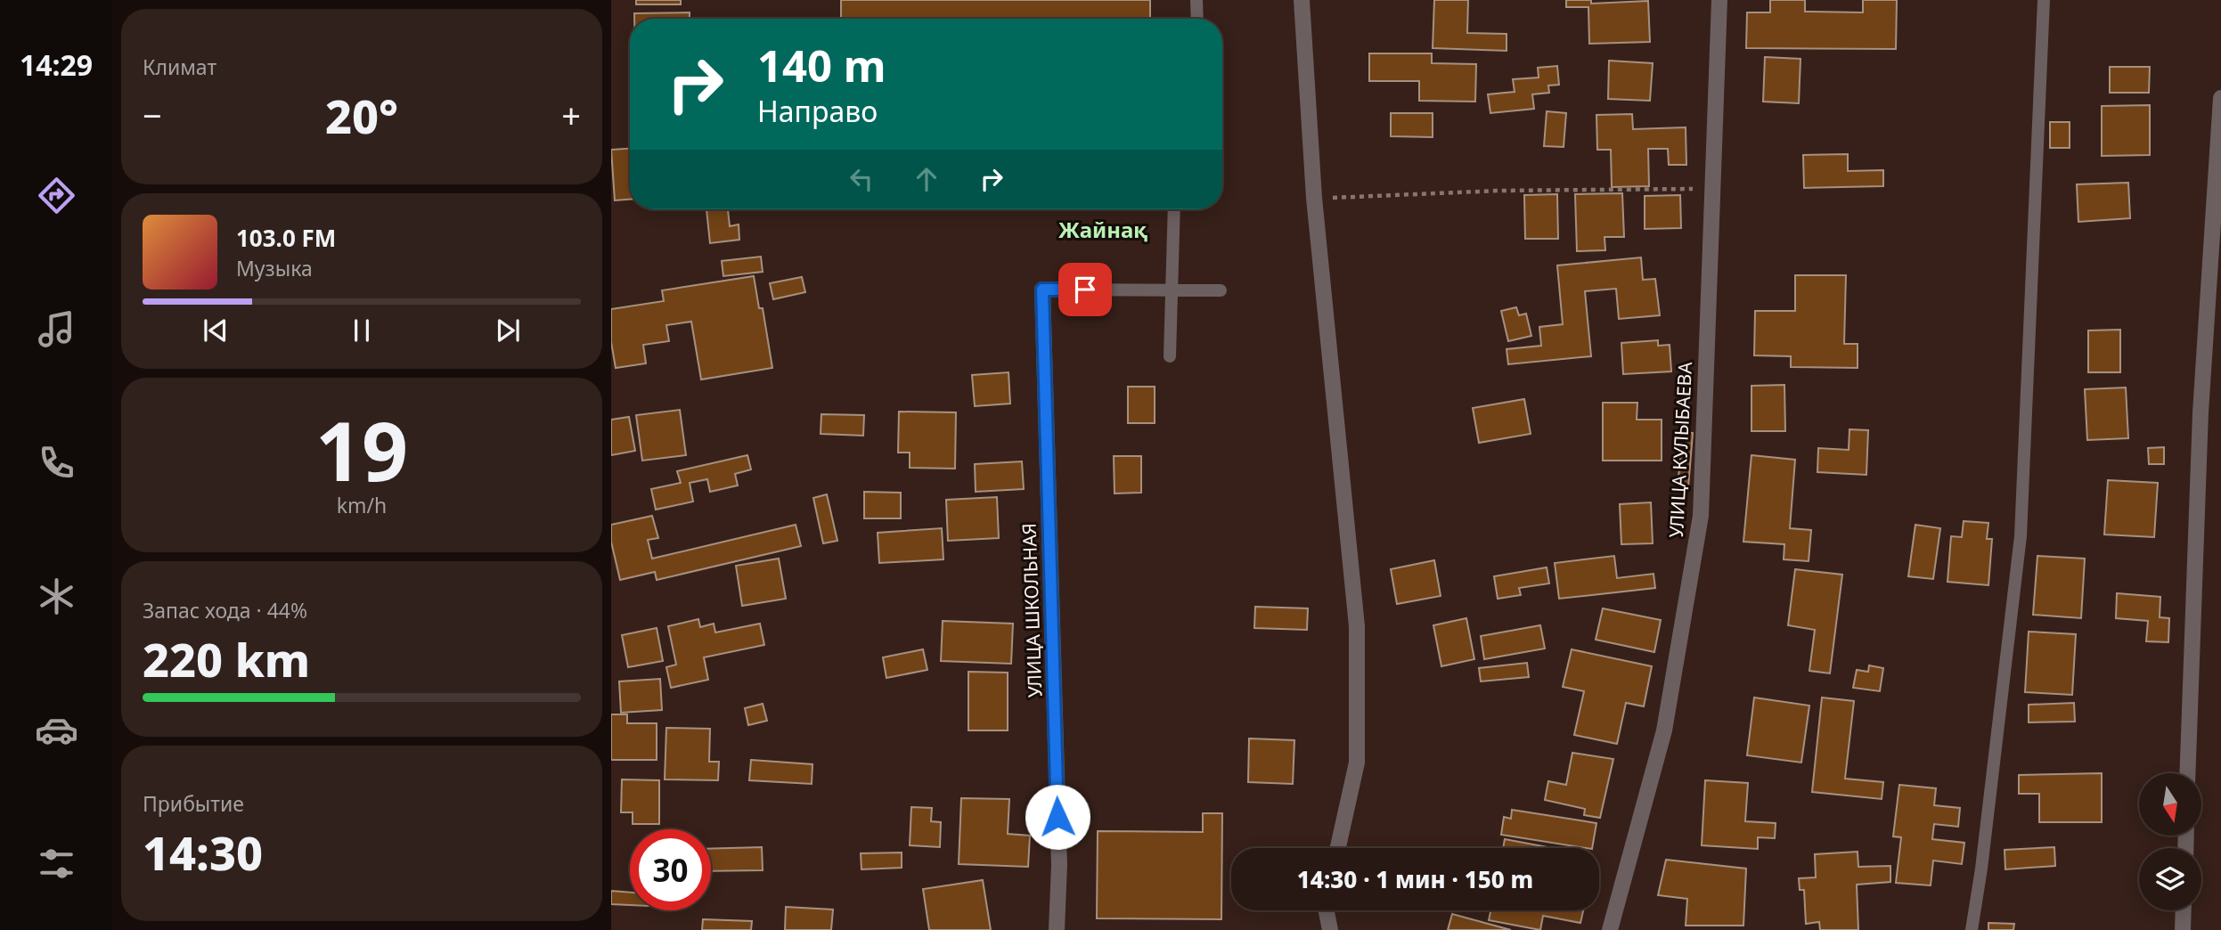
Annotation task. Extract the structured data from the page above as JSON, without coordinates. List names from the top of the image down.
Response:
{
  "streets": {
    "street": ["УЛИЦА КУЛЫБАЕВА", "УЛИЦА ШКОЛЬНАЯ"]
  },
  "districts": ["Жайнақ"],
  "north": "bottom",
  "page": {
    "tabs": "14:29",
    "tile": [
      "Климат",
      ["19", "km/h"],
      ["Запас хода · 44%", "220 km"],
      ["Прибытие", "14:30"]
    ],
    "turn": ["140 m", "Направо"],
    "heat": ["−", "20°", "+"],
    "song": ["103.0 FM", "Музыка"],
    "limit": "30",
    "trip": "14:30 · 1 мин · 150 m"
  }
}
